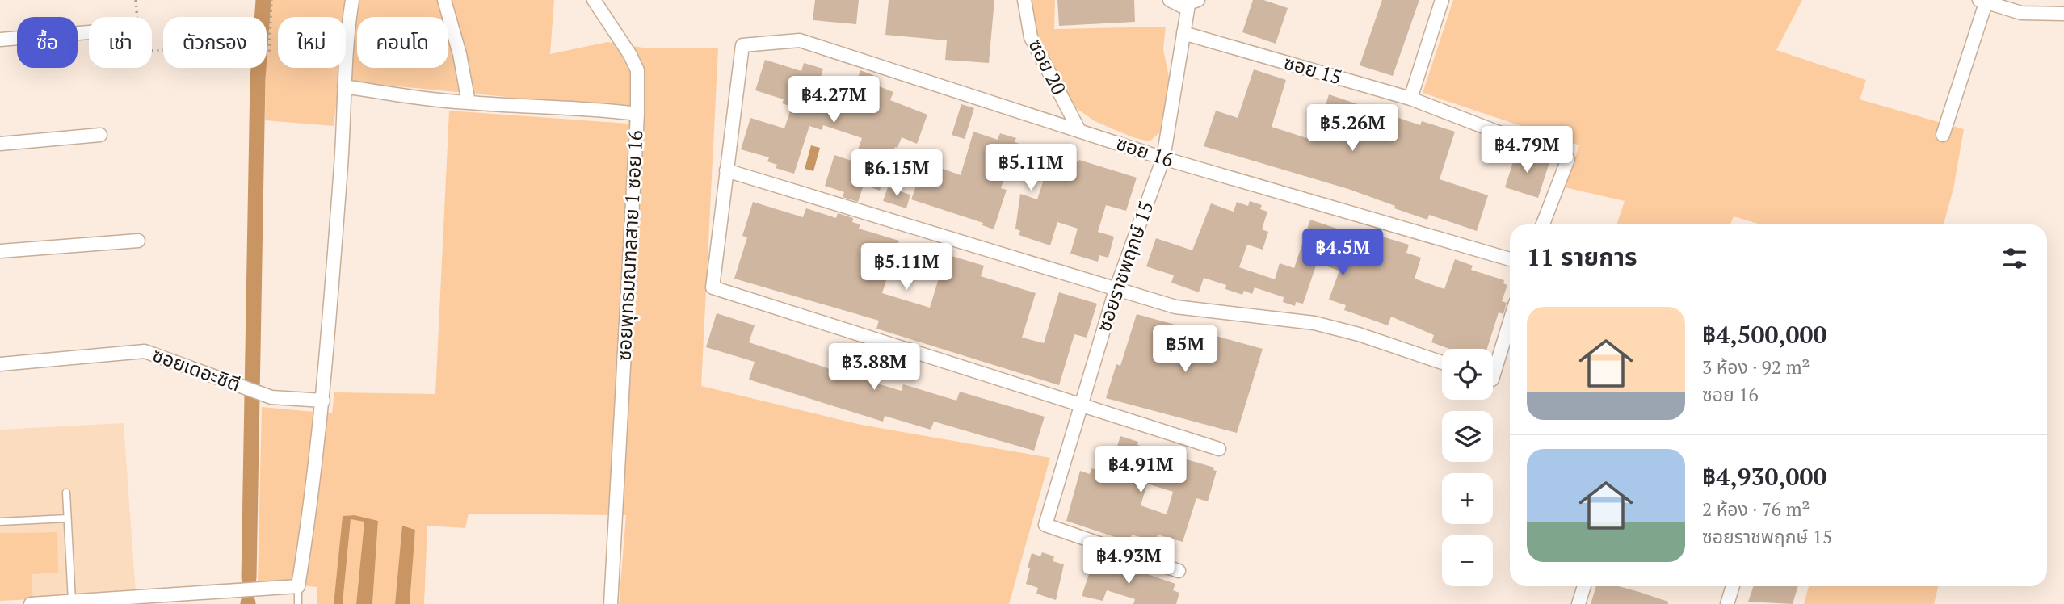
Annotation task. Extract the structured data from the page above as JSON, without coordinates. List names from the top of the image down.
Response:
{
  "streets": {
    "street": [
      "ซอย 20",
      "ซอย 15",
      "ซอย 16",
      "ซอยพุทธมณฑลสาย 1 ซอย 16",
      "ซอยราชพฤกษ์ 15",
      "ซอยเดอะซิตี"
    ]
  },
  "crossings": [
    ["ซอย 20", "ซอย 16"],
    ["ซอย 15", "ซอยราชพฤกษ์ 15"],
    ["ซอย 16", "ซอยราชพฤกษ์ 15"]
  ],
  "page": {
    "chip": [
      "ซื้อ",
      "เช่า",
      "ตัวกรอง",
      "ใหม่",
      "คอนโด"
    ],
    "price": [
      "฿4.27M",
      "฿5.26M",
      "฿4.79M",
      "฿5.11M",
      "฿6.15M",
      "฿4.5M",
      "฿5.11M",
      "฿5M",
      "฿3.88M",
      "฿4.91M",
      "฿4.93M"
    ],
    "heading": "11 รายการ",
    "list": [
      {
        "name": "฿4,500,000",
        "note": "3 ห้อง · 92 m² · ซอย 16"
      },
      {
        "name": "฿4,930,000",
        "note": "2 ห้อง · 76 m² · ซอยราชพฤกษ์ 15"
      }
    ],
    "map_buttons": ["+", "−"]
  }
}
